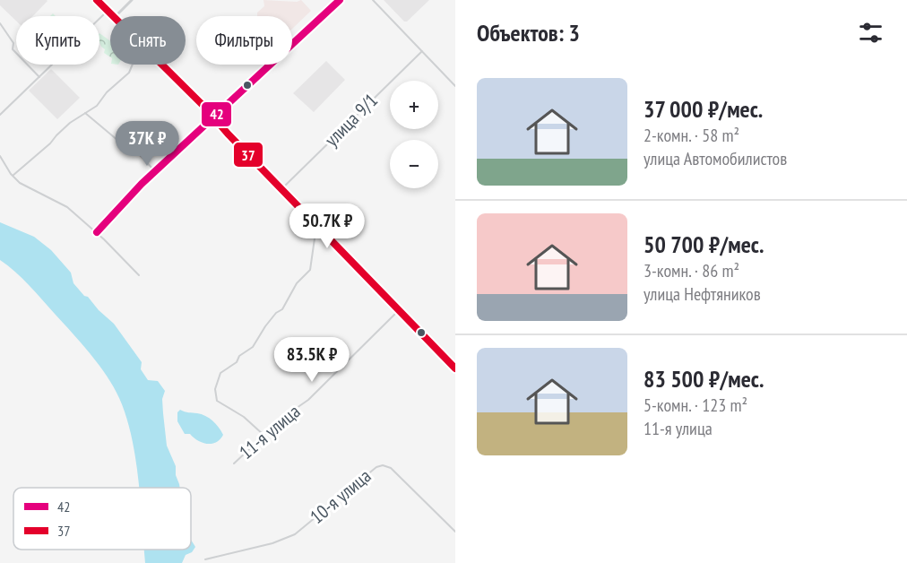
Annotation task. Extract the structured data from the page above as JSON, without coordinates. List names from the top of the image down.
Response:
{
  "streets": {
    "street": ["улица 9/1", "11-я улица", "10-я улица"]
  },
  "lines": ["transit line 42", "transit line 37"],
  "legend": ["42", "37"],
  "page": {
    "heading": "Объектов: 3",
    "chip": ["Купить", "Снять", "Фильтры"],
    "list": [
      {
        "name": "37 000 ₽/мес.",
        "note": "2-комн. · 58 m² · улица Автомобилистов"
      },
      {
        "name": "50 700 ₽/мес.",
        "note": "3-комн. · 86 m² · улица Нефтяников"
      },
      {
        "name": "83 500 ₽/мес.",
        "note": "5-комн. · 123 m² · 11-я улица"
      }
    ],
    "map_buttons": ["+", "−"],
    "price": ["37K ₽", "50.7K ₽", "83.5K ₽"]
  }
}
